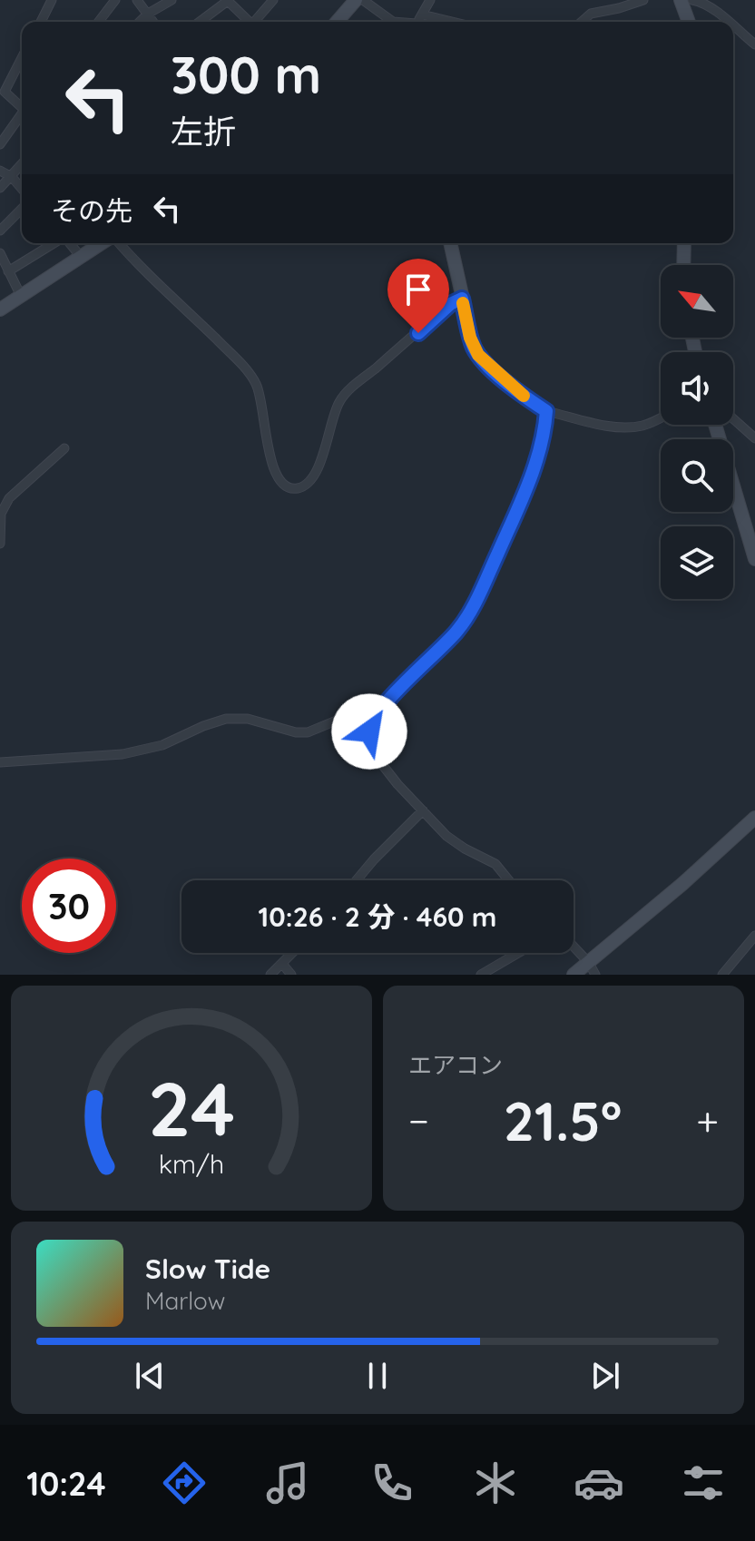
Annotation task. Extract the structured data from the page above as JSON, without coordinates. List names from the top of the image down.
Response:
{
  "north": "top left",
  "page": {
    "turn": ["300 m", "左折"],
    "then": "その先",
    "limit": "30",
    "trip": "10:26 · 2 分 · 460 m",
    "tile": "エアコン",
    "heat": ["−", "21.5°", "+"],
    "song": ["Slow Tide", "Marlow"],
    "tabs": "10:24",
    "gauge": ["24", "km/h"]
  }
}
